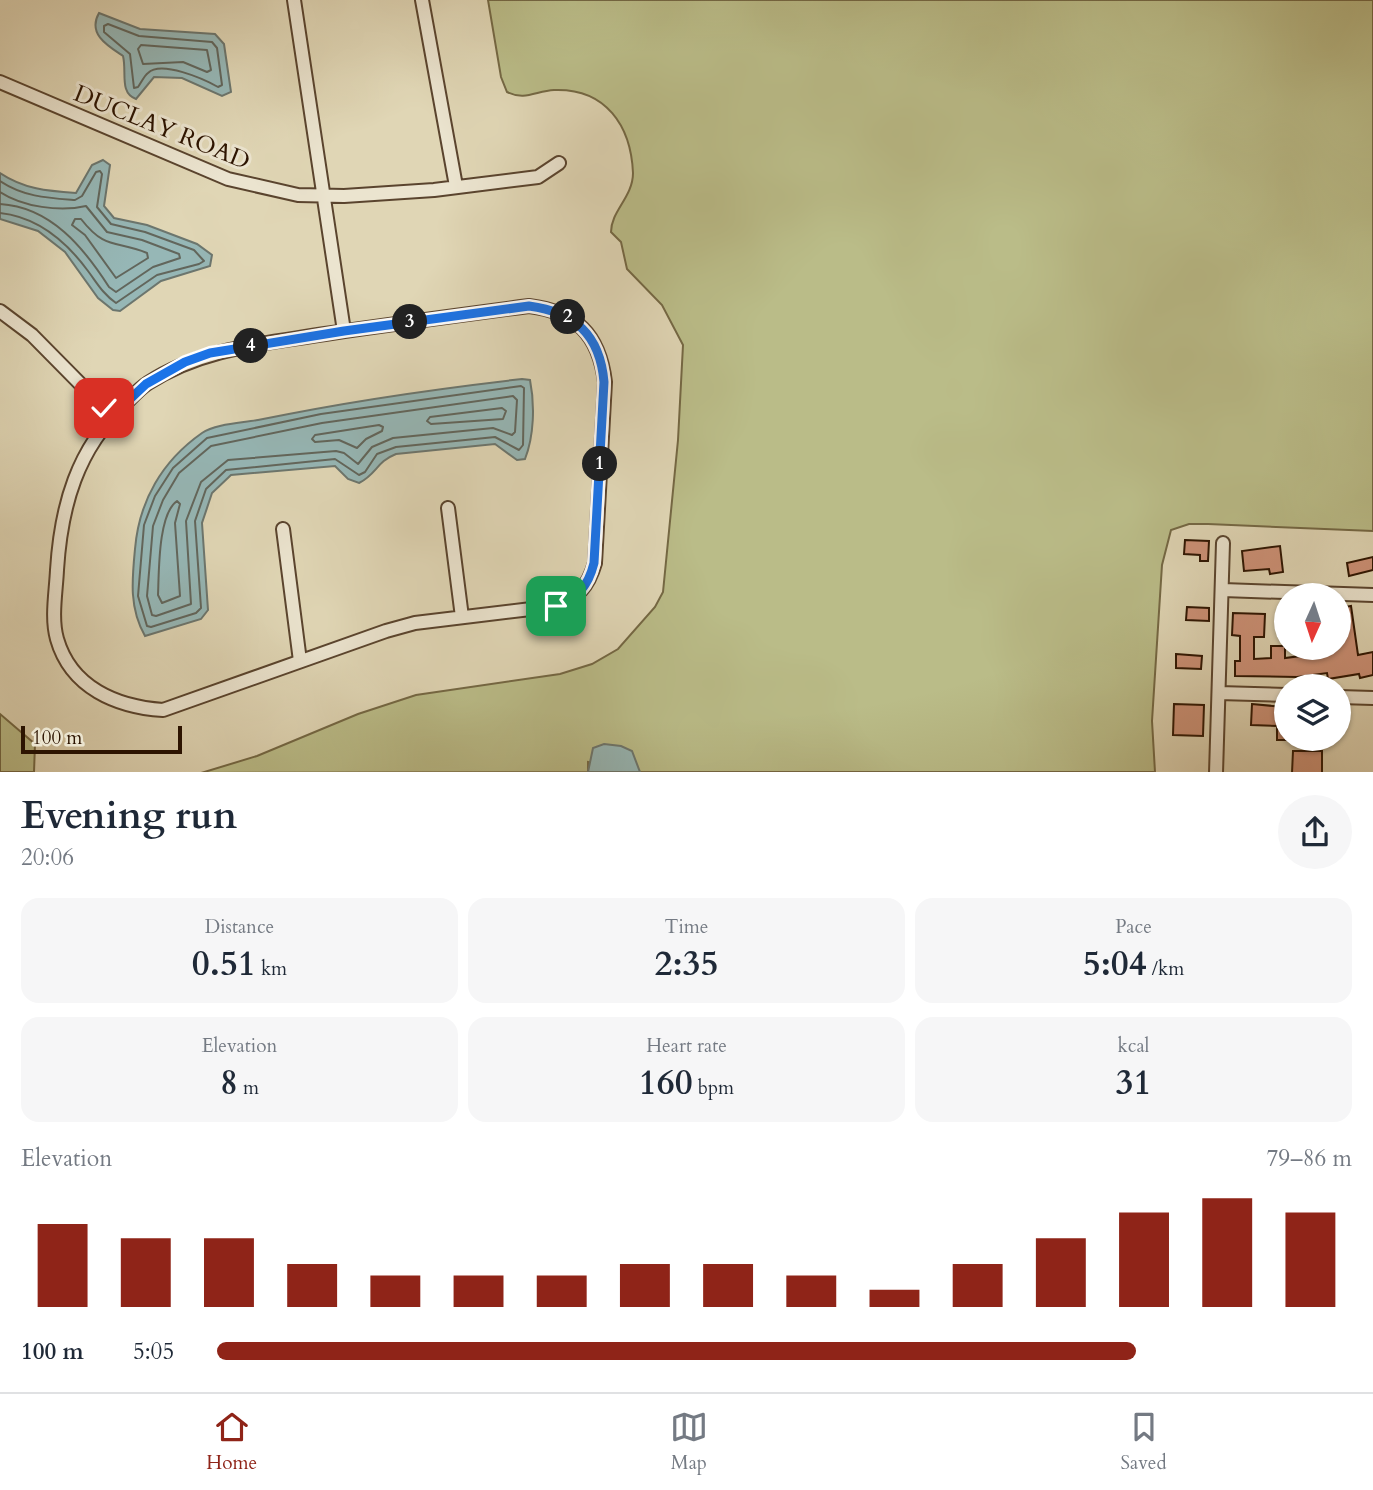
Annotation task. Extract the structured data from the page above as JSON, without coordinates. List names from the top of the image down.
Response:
{
  "streets": {
    "street": ["DUCLAY ROAD"]
  },
  "scale_bar": "100 m",
  "north": "bottom",
  "page": {
    "pins": [
      "2",
      "3",
      "4",
      "1"
    ],
    "scale": "100 m",
    "heading": ["Evening run", "20:06"],
    "stats": [
      ["Distance", "0.51 km"],
      ["Time", "2:35"],
      ["Pace", "5:04 /km"],
      ["Elevation", "8 m"],
      ["Heart rate", "160 bpm"],
      ["kcal", "31"]
    ],
    "chart": ["Elevation", "79–86 m"],
    "list": [
      {
        "name": "100 m",
        "note": "5:05"
      }
    ],
    "tabs": ["Home", "Map", "Saved"]
  }
}
